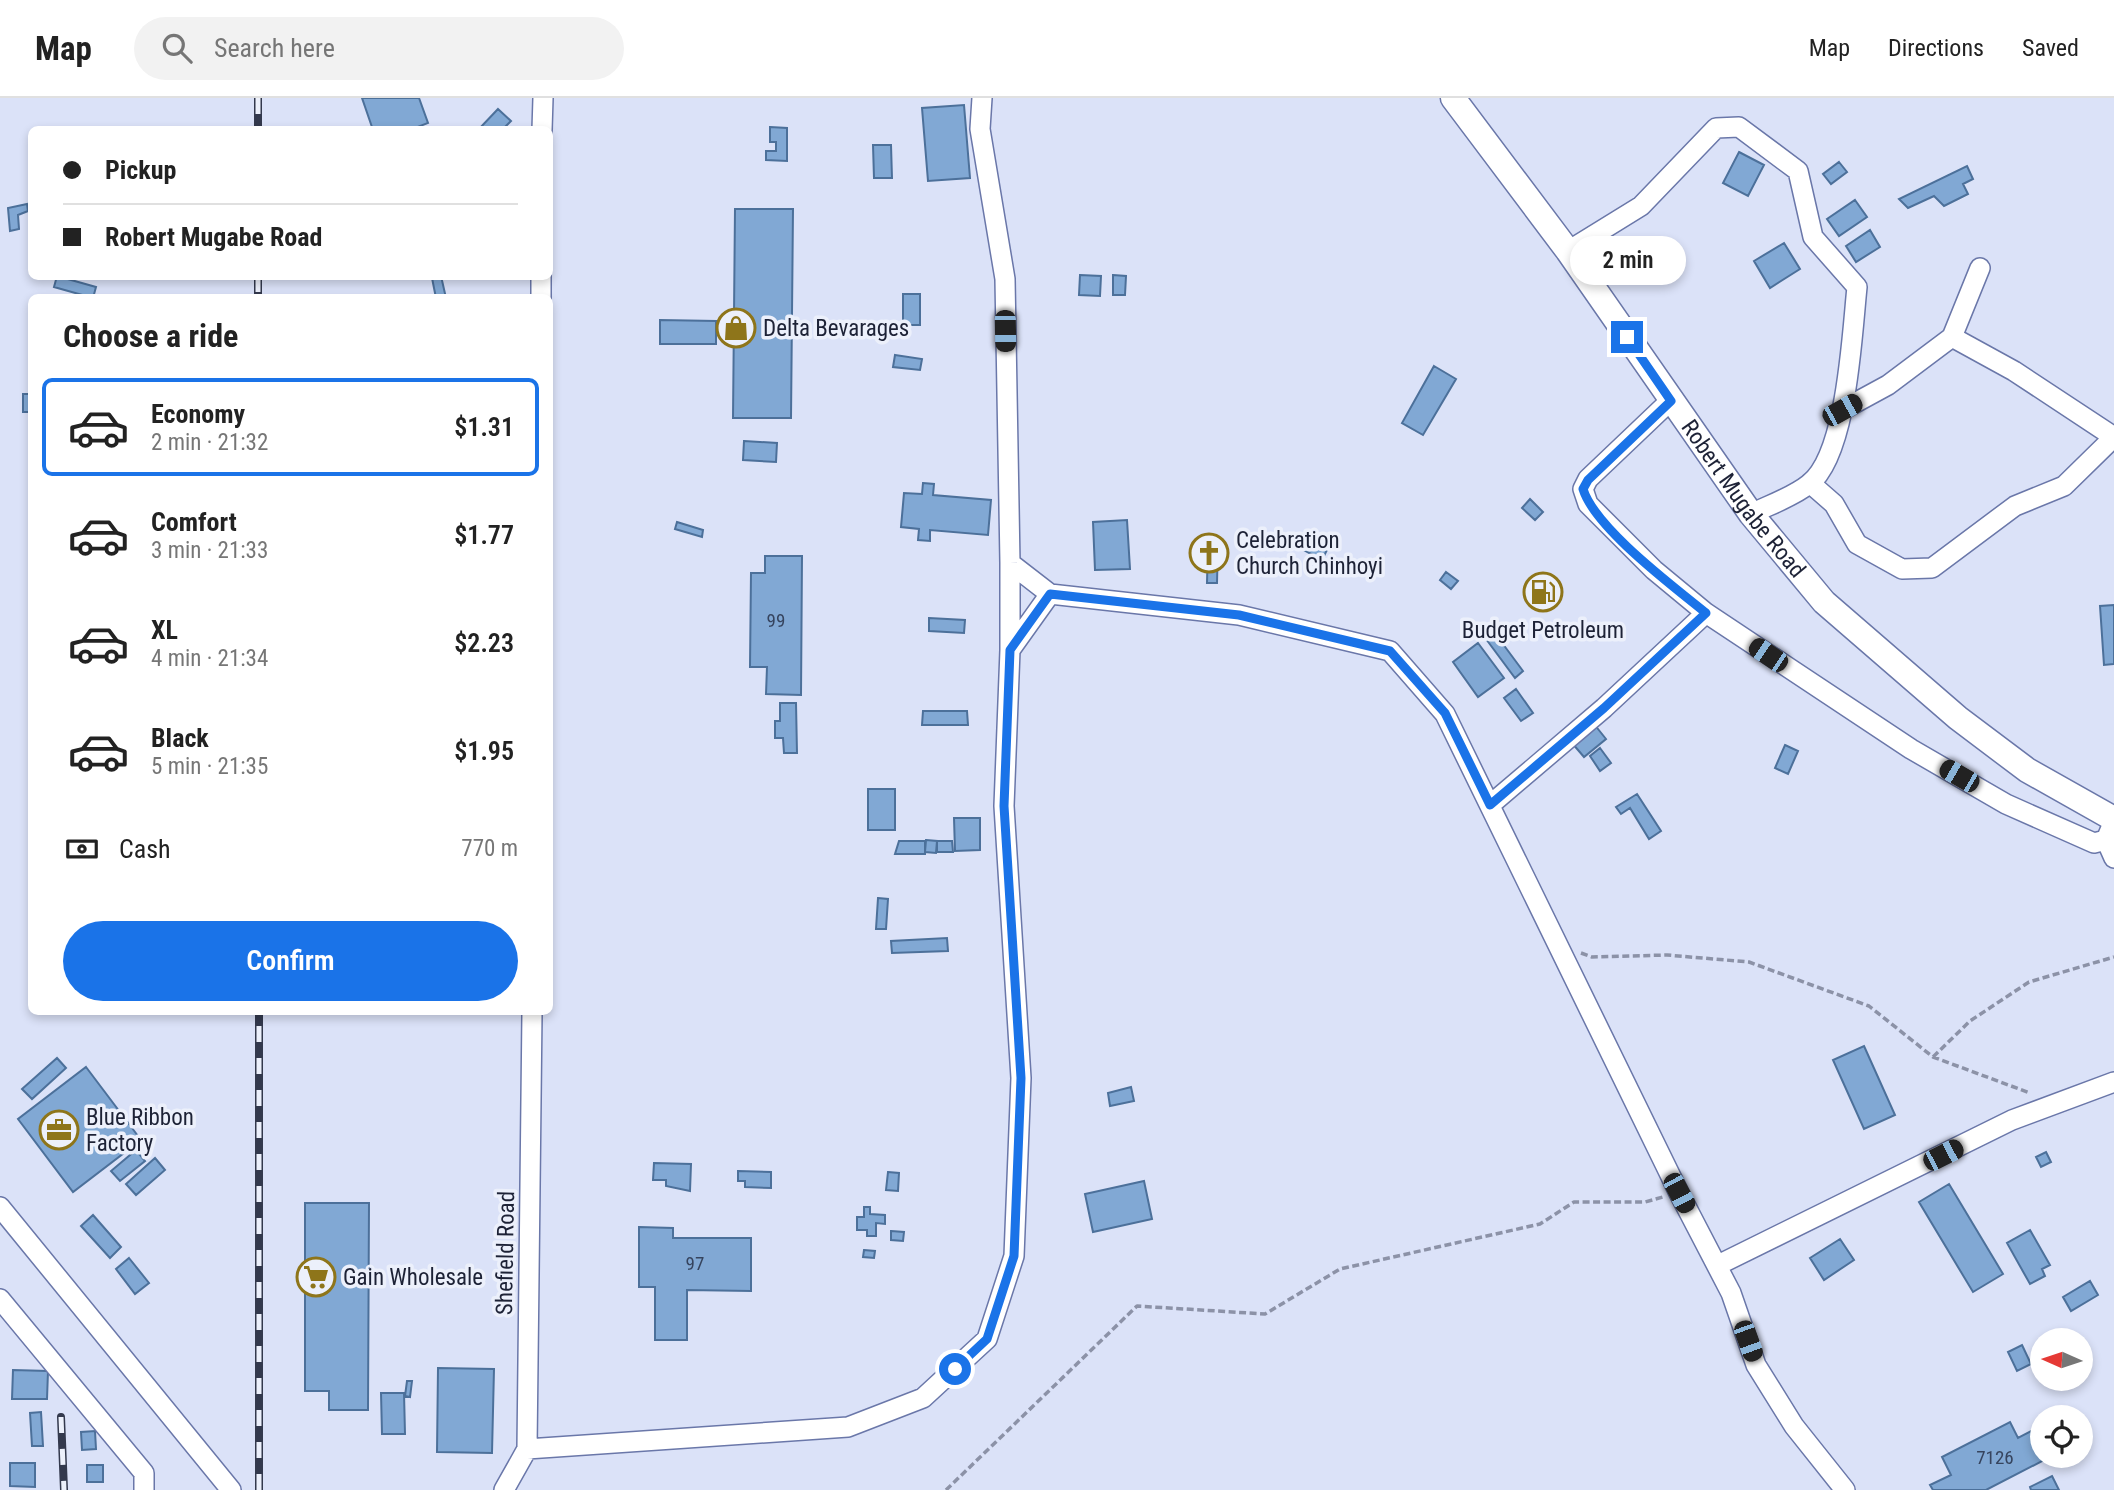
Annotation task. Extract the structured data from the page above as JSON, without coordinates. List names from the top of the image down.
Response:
{
  "streets": {
    "main road": ["Robert Mugabe Road"],
    "street": ["Shefield Road"]
  },
  "places": {
    "shop": ["Delta Bevarages"],
    "church": ["Celebration Church Chinhoyi"],
    "fuel station": ["Budget Petroleum"],
    "office": ["Blue Ribbon Factory"],
    "supermarket": ["Gain Wholesale"]
  },
  "house_numbers": ["99", "97", "7126"],
  "north": "left",
  "page": {
    "header": "Map",
    "search": "Search here",
    "nav": ["Map", "Directions", "Saved"],
    "banner": ["Pickup", "Robert Mugabe Road"],
    "bubble": "2 min",
    "heading": "Choose a ride",
    "list": [
      {
        "name": "Economy",
        "note": "2 min · 21:32",
        "value": "$1.31"
      },
      {
        "name": "Comfort",
        "note": "3 min · 21:33",
        "value": "$1.77"
      },
      {
        "name": "XL",
        "note": "4 min · 21:34",
        "value": "$2.23"
      },
      {
        "name": "Black",
        "note": "5 min · 21:35",
        "value": "$1.95"
      }
    ],
    "pay": ["Cash", "770 m"],
    "buttons": "Confirm"
  }
}
